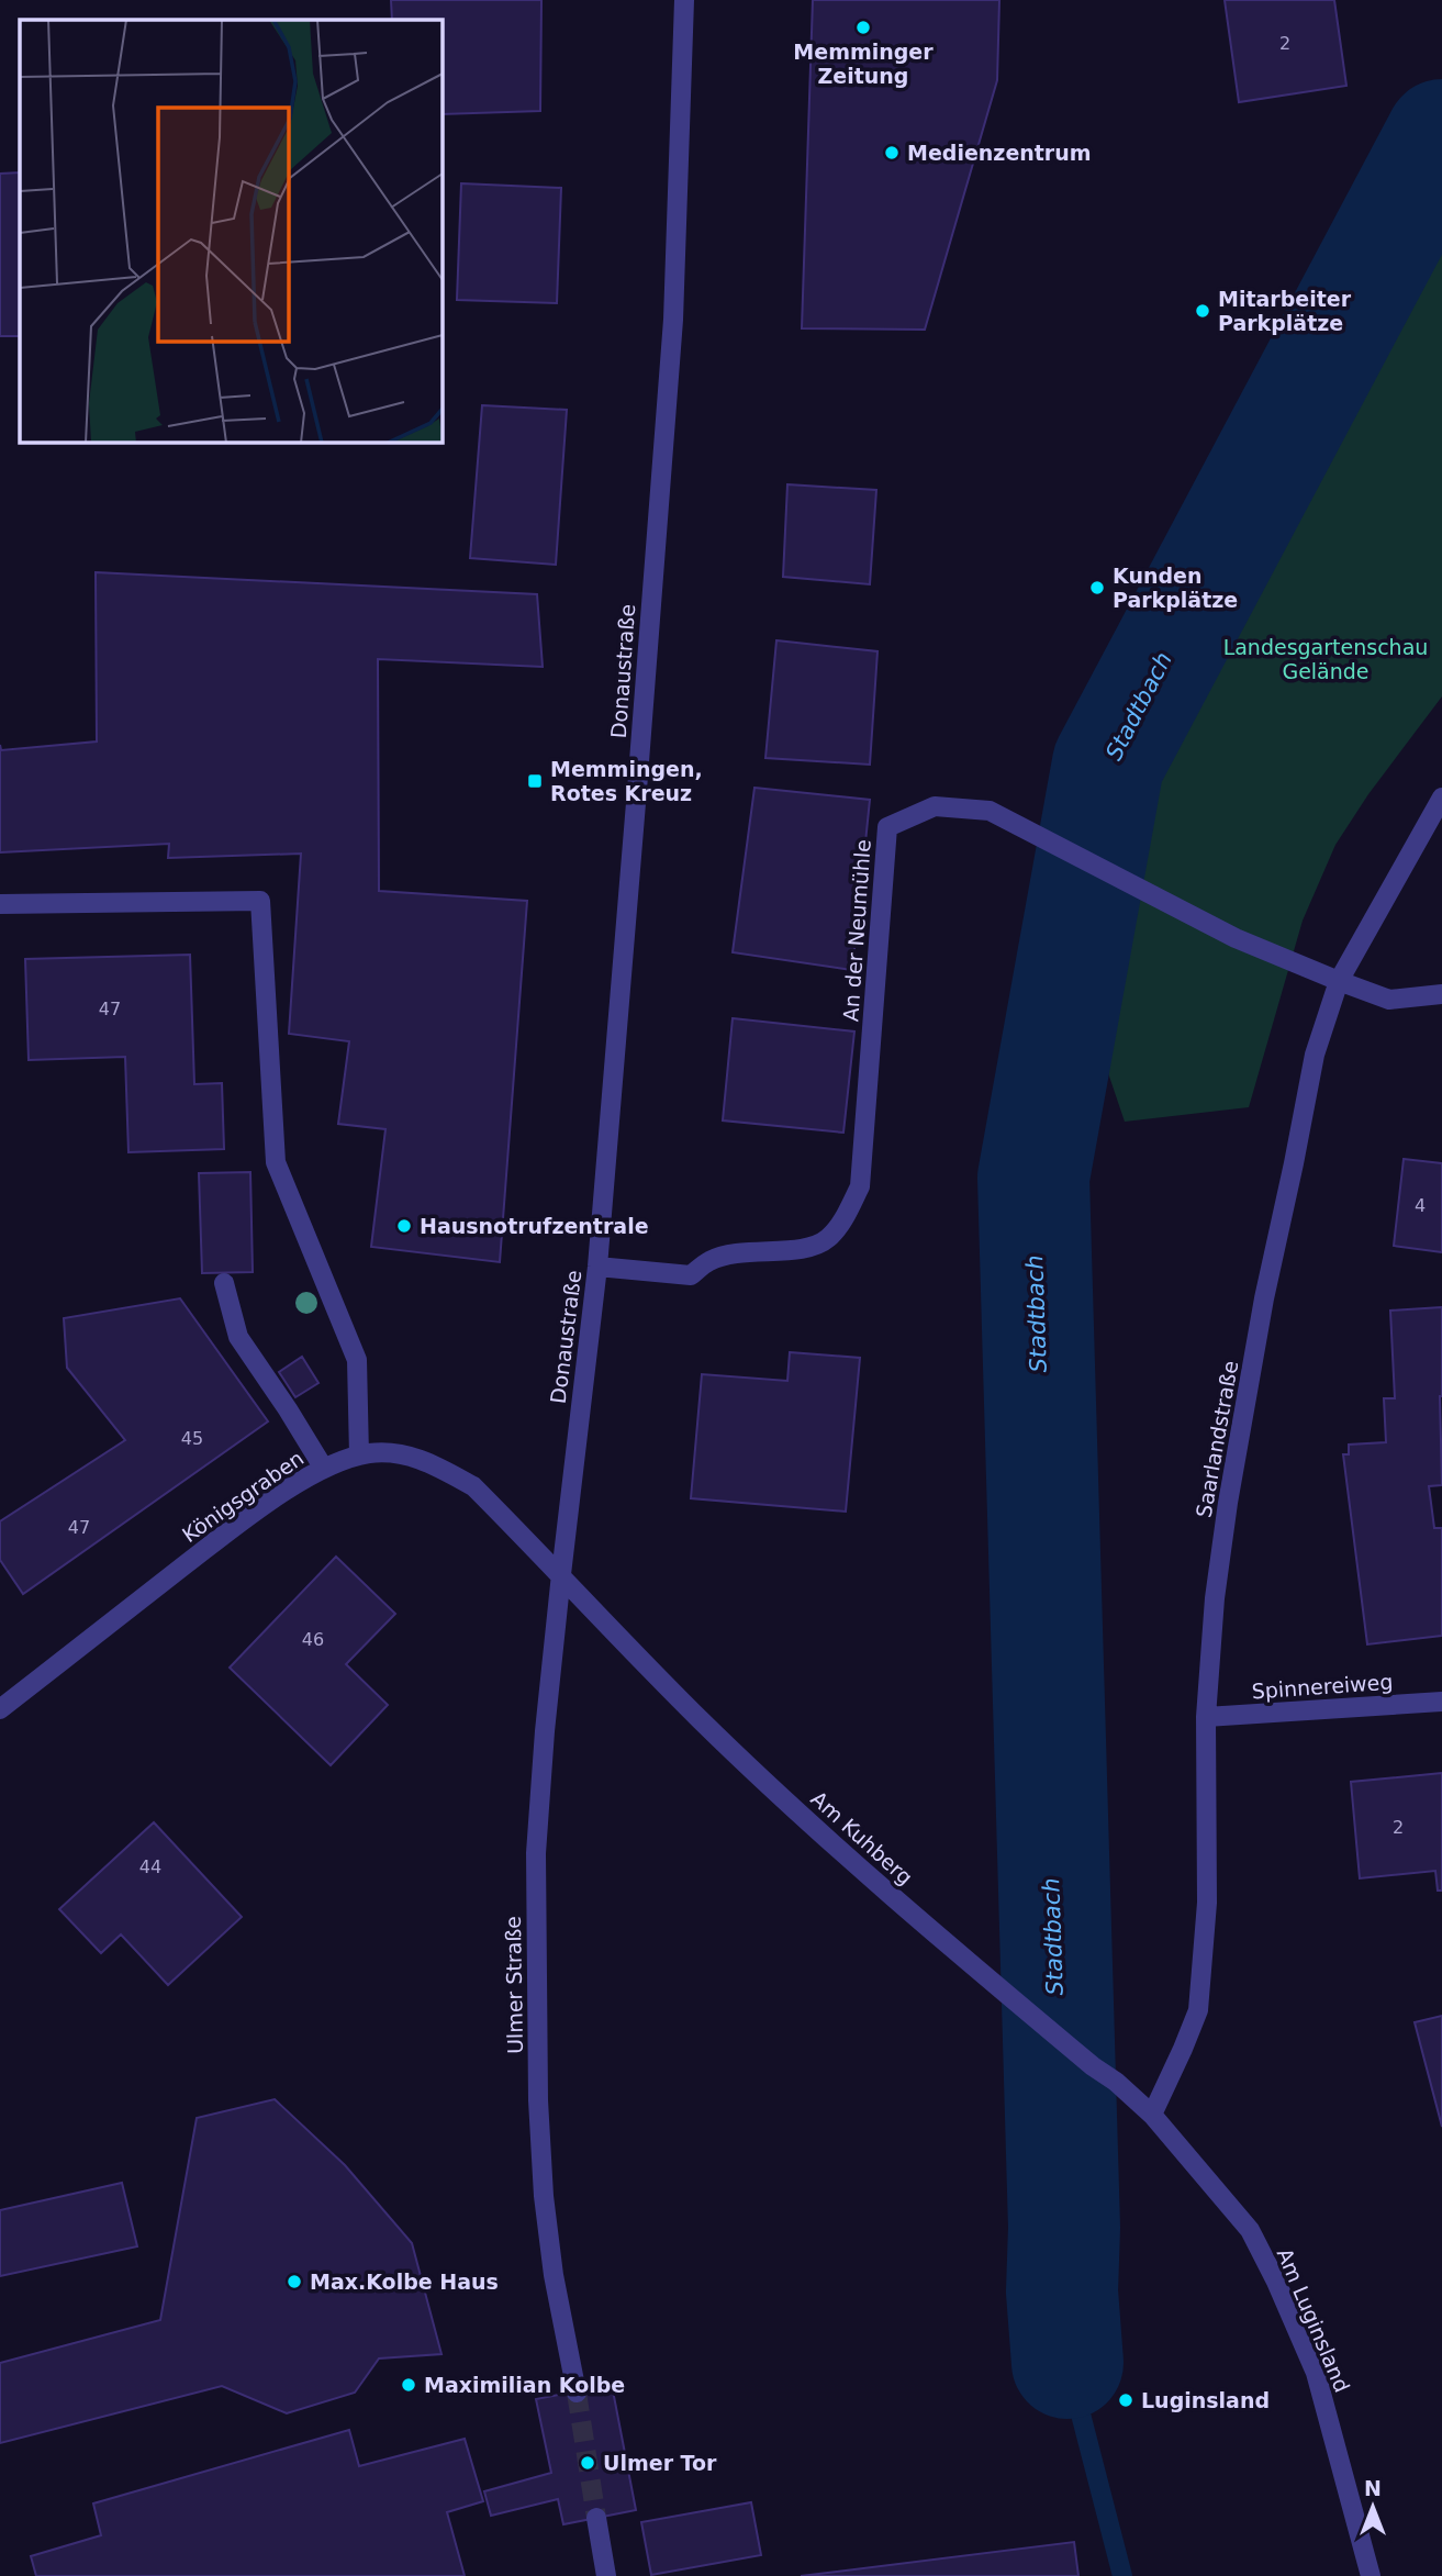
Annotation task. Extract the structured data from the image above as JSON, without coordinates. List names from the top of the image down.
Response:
{
  "streets": {
    "street": [
      "Donaustraße",
      "An der Neumühle",
      "Saarlandstraße",
      "Königsgraben",
      "Spinnereiweg",
      "Am Kuhberg",
      "Ulmer Straße",
      "Am Luginsland"
    ]
  },
  "crossings": [
    ["Donaustraße", "An der Neumühle"],
    ["Donaustraße", "Königsgraben"],
    ["Donaustraße", "Am Kuhberg"],
    ["Donaustraße", "Ulmer Straße"],
    ["An der Neumühle", "Saarlandstraße"],
    ["Saarlandstraße", "Spinnereiweg"],
    ["Saarlandstraße", "Am Kuhberg"],
    ["Saarlandstraße", "Am Luginsland"],
    ["Königsgraben", "Am Kuhberg"],
    ["Königsgraben", "Ulmer Straße"],
    ["Am Kuhberg", "Ulmer Straße"],
    ["Am Kuhberg", "Am Luginsland"]
  ],
  "water": ["Stadtbach"],
  "parks": ["Landesgartenschau Gelände"],
  "places": {
    "other": [
      "Memminger Zeitung",
      "Medienzentrum",
      "Mitarbeiter Parkplätze",
      "Kunden Parkplätze",
      "Hausnotrufzentrale",
      "Max.Kolbe Haus",
      "Maximilian Kolbe",
      "Luginsland",
      "Ulmer Tor"
    ],
    "transit": ["Memmingen, Rotes Kreuz"]
  },
  "house_numbers": [
    "2",
    "47",
    "4",
    "45",
    "47",
    "46",
    "2",
    "44"
  ],
  "north": "top"
}
